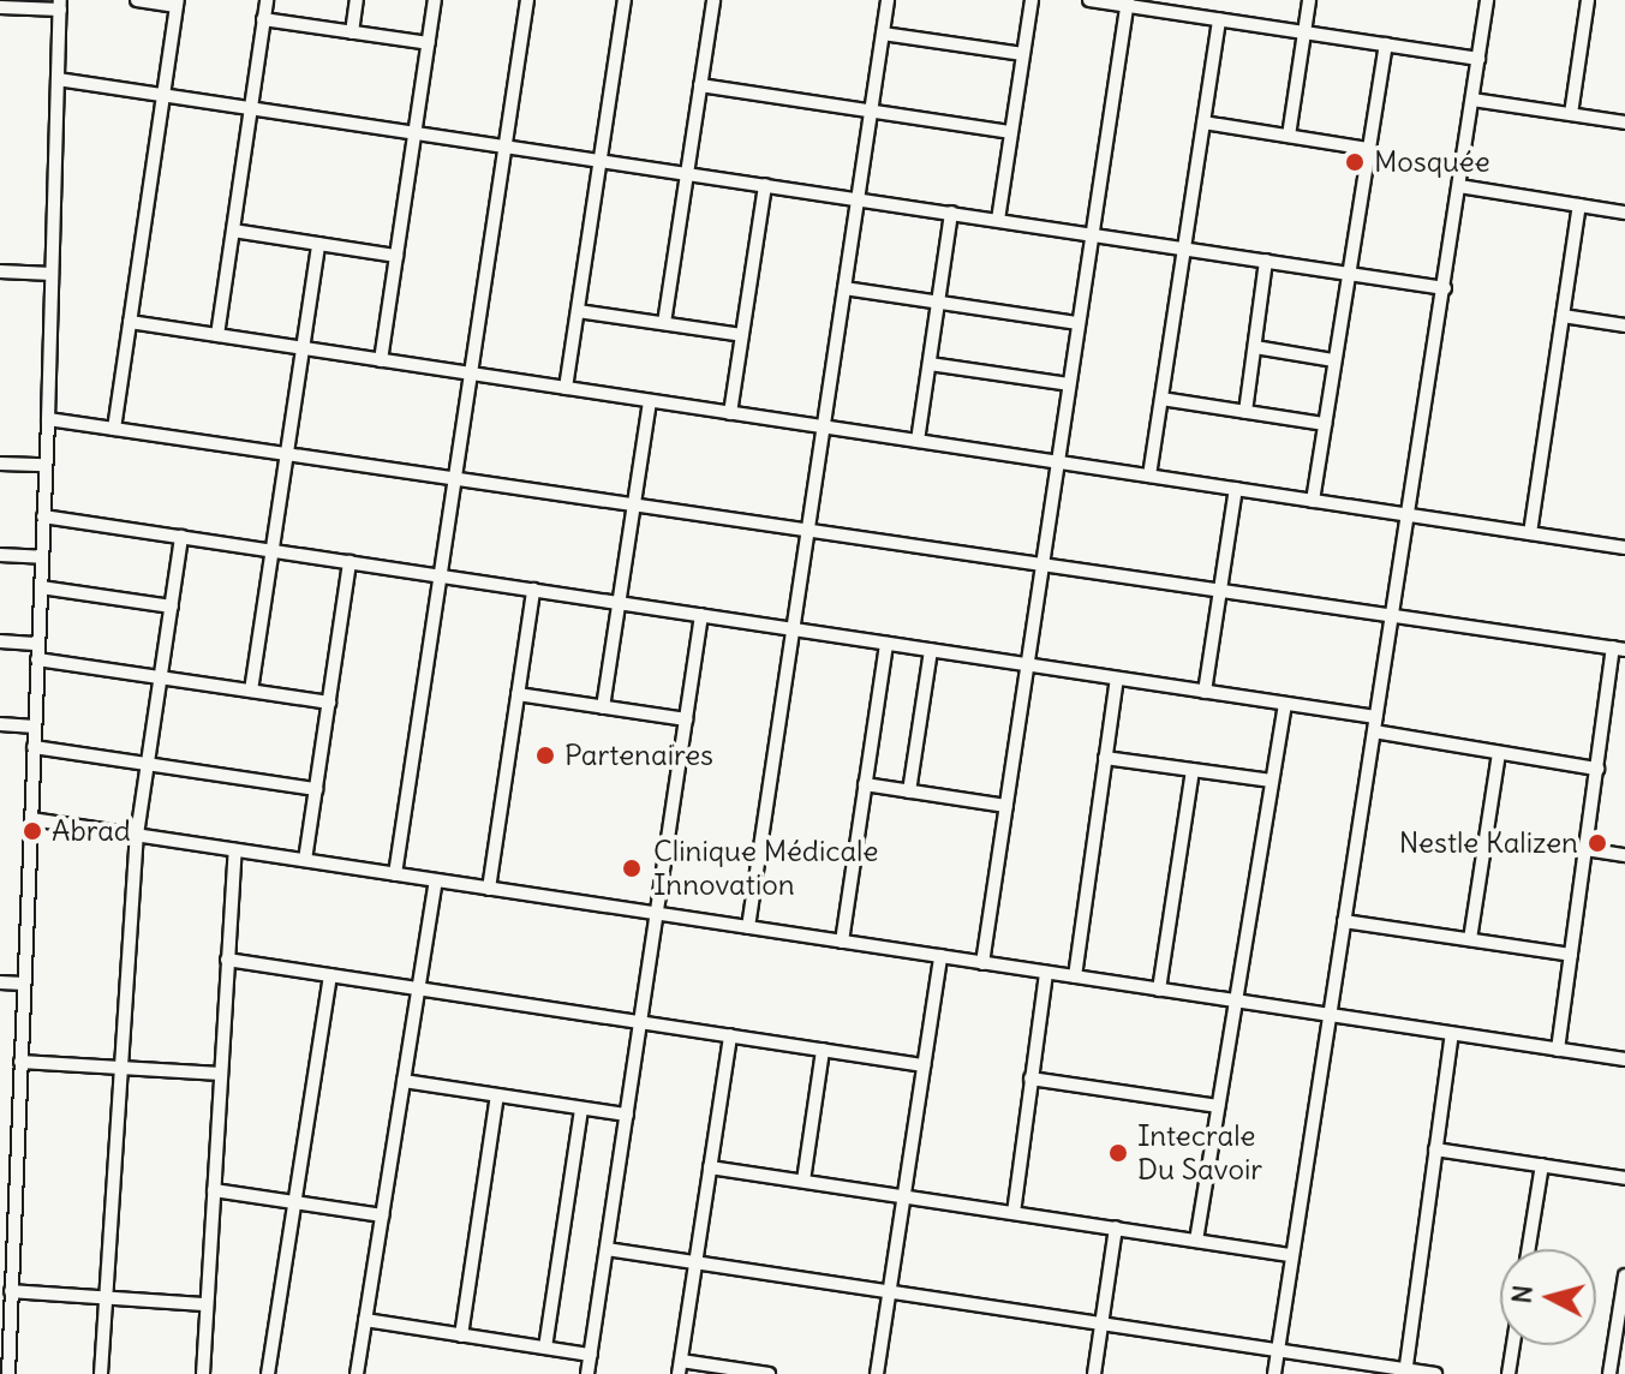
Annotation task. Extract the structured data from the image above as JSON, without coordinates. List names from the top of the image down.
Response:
{
  "places": [
    "Mosquée",
    "Partenaires",
    "Abrad",
    "Nestle Kalizen",
    "Clinique Médicale Innovation",
    "Intecrale Du Savoir"
  ],
  "north": "left"
}
